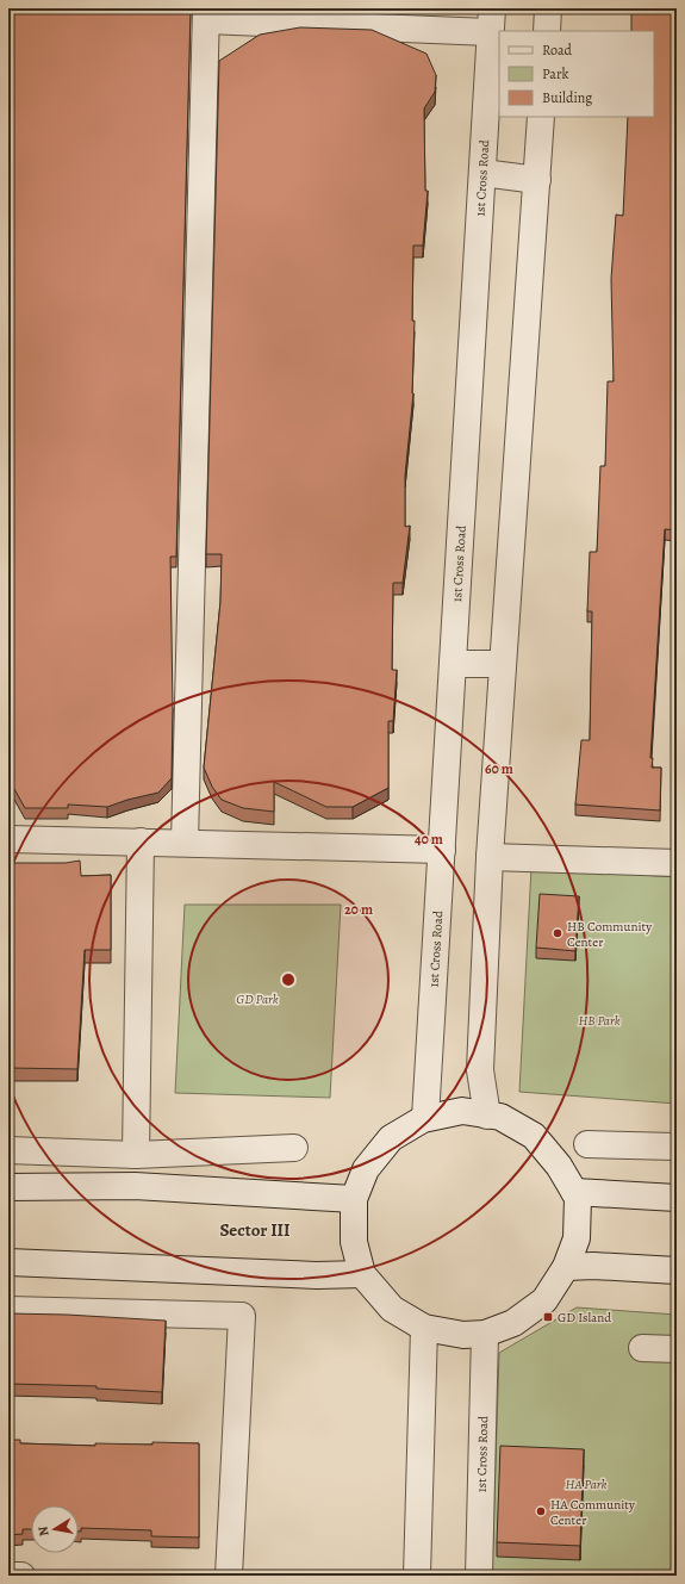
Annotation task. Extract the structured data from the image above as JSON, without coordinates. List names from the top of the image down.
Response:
{
  "streets": {
    "street": ["1st Cross Road"]
  },
  "districts": ["Sector III"],
  "parks": ["GD Park", "HB Park", "HA Park"],
  "places": {
    "other": ["HB Community Center", "HA Community Center"],
    "transit": ["GD Island"]
  },
  "legend": ["Road", "Park", "Building"],
  "north": "left",
  "rings": ["60 m", "40 m", "20 m"]
}
